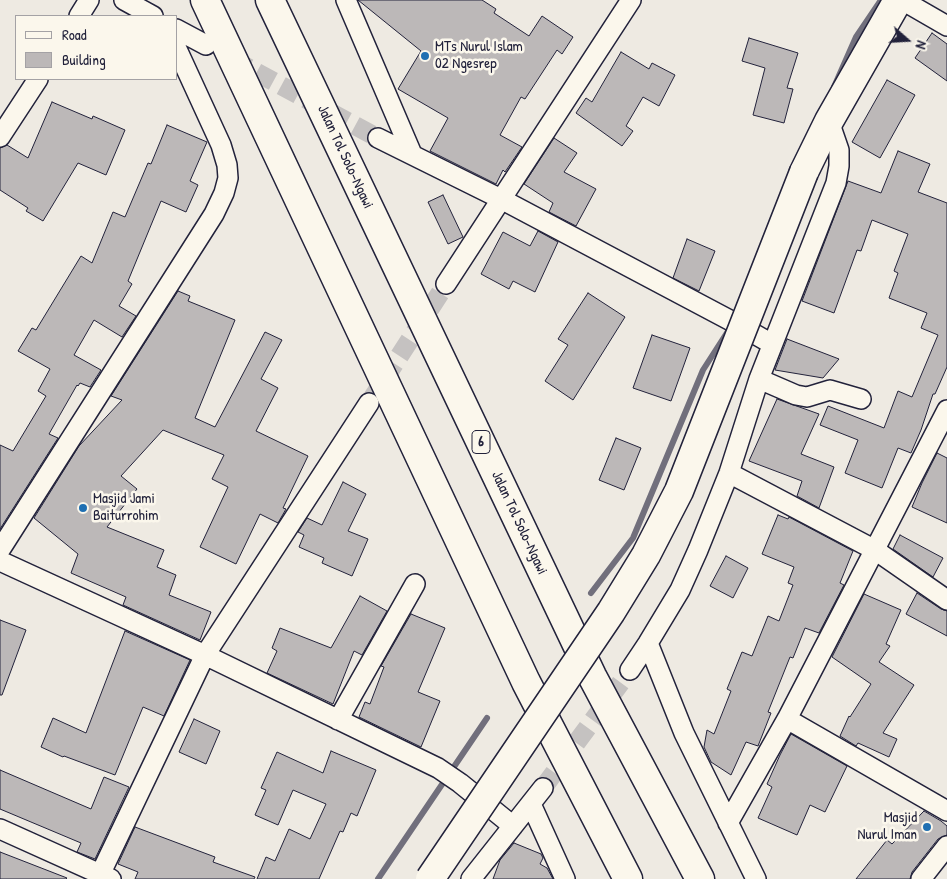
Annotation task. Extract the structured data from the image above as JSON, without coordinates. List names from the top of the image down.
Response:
{
  "streets": {
    "main road": ["Jalan Tol Solo–Ngawi", "6"]
  },
  "places": ["MTs Nurul Islam 02 Ngesrep", "Masjid Jami Baiturrohim", "Masjid Nurul Iman"],
  "legend": ["Road", "Building"],
  "north": "right"
}
